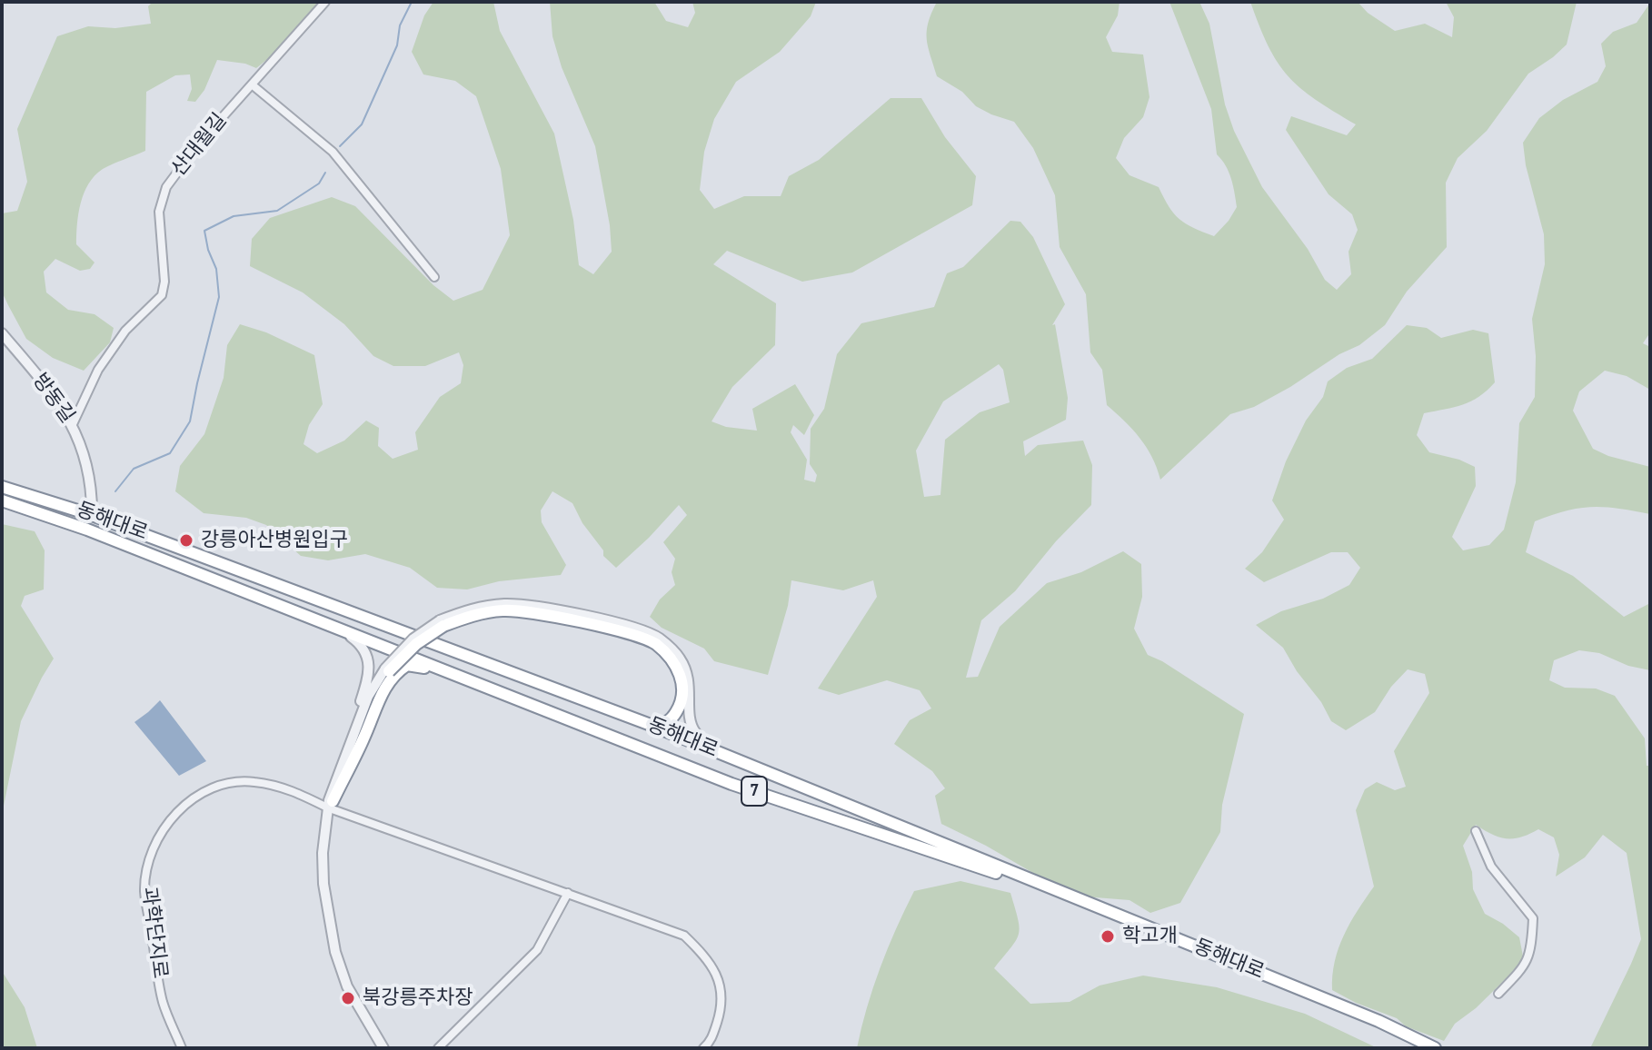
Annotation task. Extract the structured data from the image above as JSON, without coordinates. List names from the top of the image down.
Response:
{
  "streets": {
    "highway": ["동해대로", "7"],
    "street": ["산대월길", "방동길", "과학단지로"]
  },
  "crossings": [
    ["산대월길", "방동길"],
    ["방동길", "동해대로"]
  ],
  "places": ["강릉아산병원입구", "학고개", "북강릉주차장"]
}
